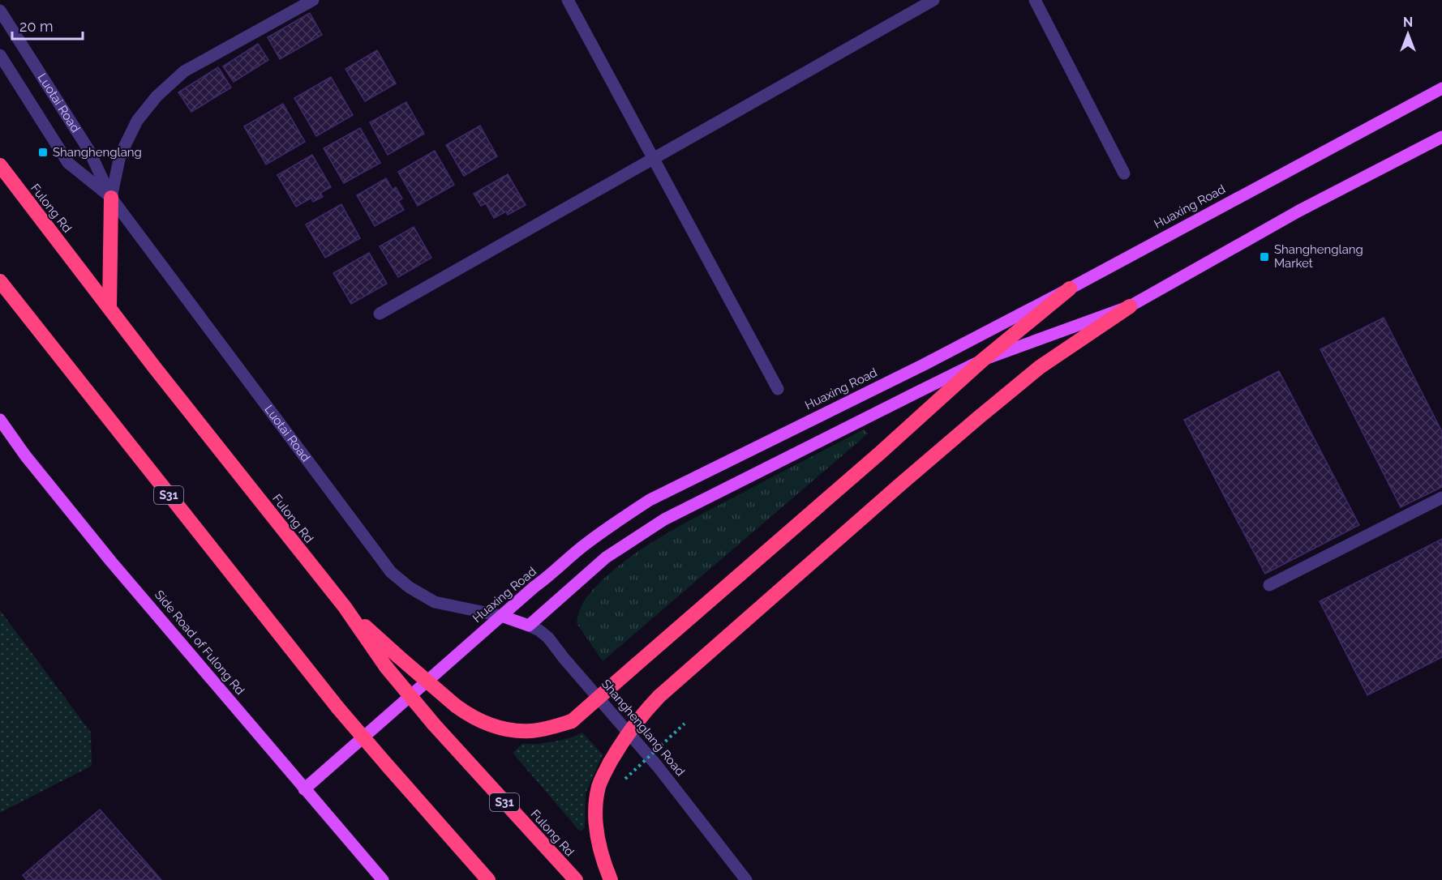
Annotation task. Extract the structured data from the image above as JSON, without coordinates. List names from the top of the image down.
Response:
{
  "streets": {
    "highway": ["Fulong Rd", "S31"],
    "main road": ["Huaxing Road", "Side Road of Fulong Rd", "Shanghenglang Road"],
    "street": ["Luotai Road"]
  },
  "crossings": [
    ["Luotai Road", "Huaxing Road"],
    ["Luotai Road", "Shanghenglang Road"],
    ["Huaxing Road", "Side Road of Fulong Rd"],
    ["Huaxing Road", "Shanghenglang Road"]
  ],
  "places": {
    "transit": ["Shanghenglang", "Shanghenglang Market"]
  },
  "scale_bar": "20 m",
  "north": "top"
}
